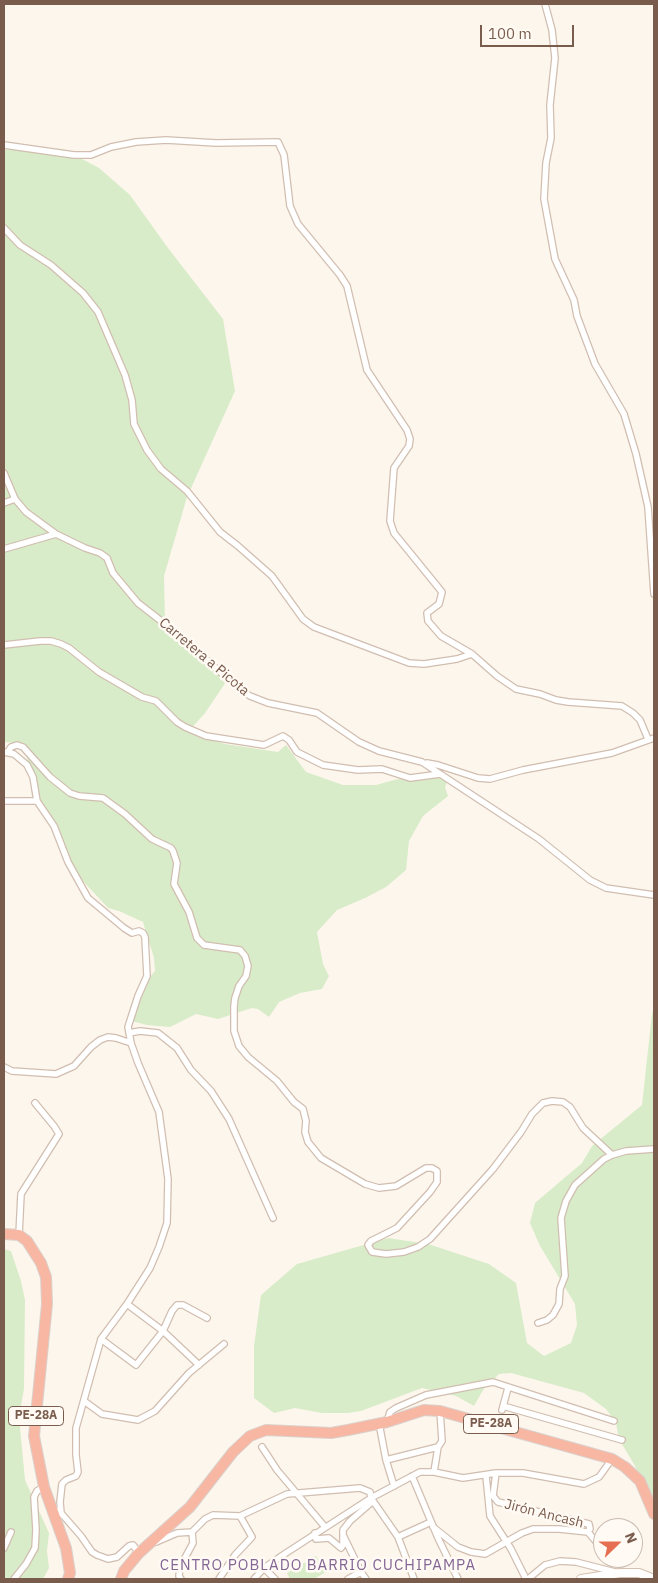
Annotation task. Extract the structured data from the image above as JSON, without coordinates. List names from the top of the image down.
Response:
{
  "streets": {
    "highway": ["PE-28A"],
    "street": ["Carretera a Picota", "Jirón Ancash"]
  },
  "districts": ["CENTRO POBLADO BARRIO CUCHIPAMPA"],
  "scale_bar": "100 m",
  "north": "right"
}
